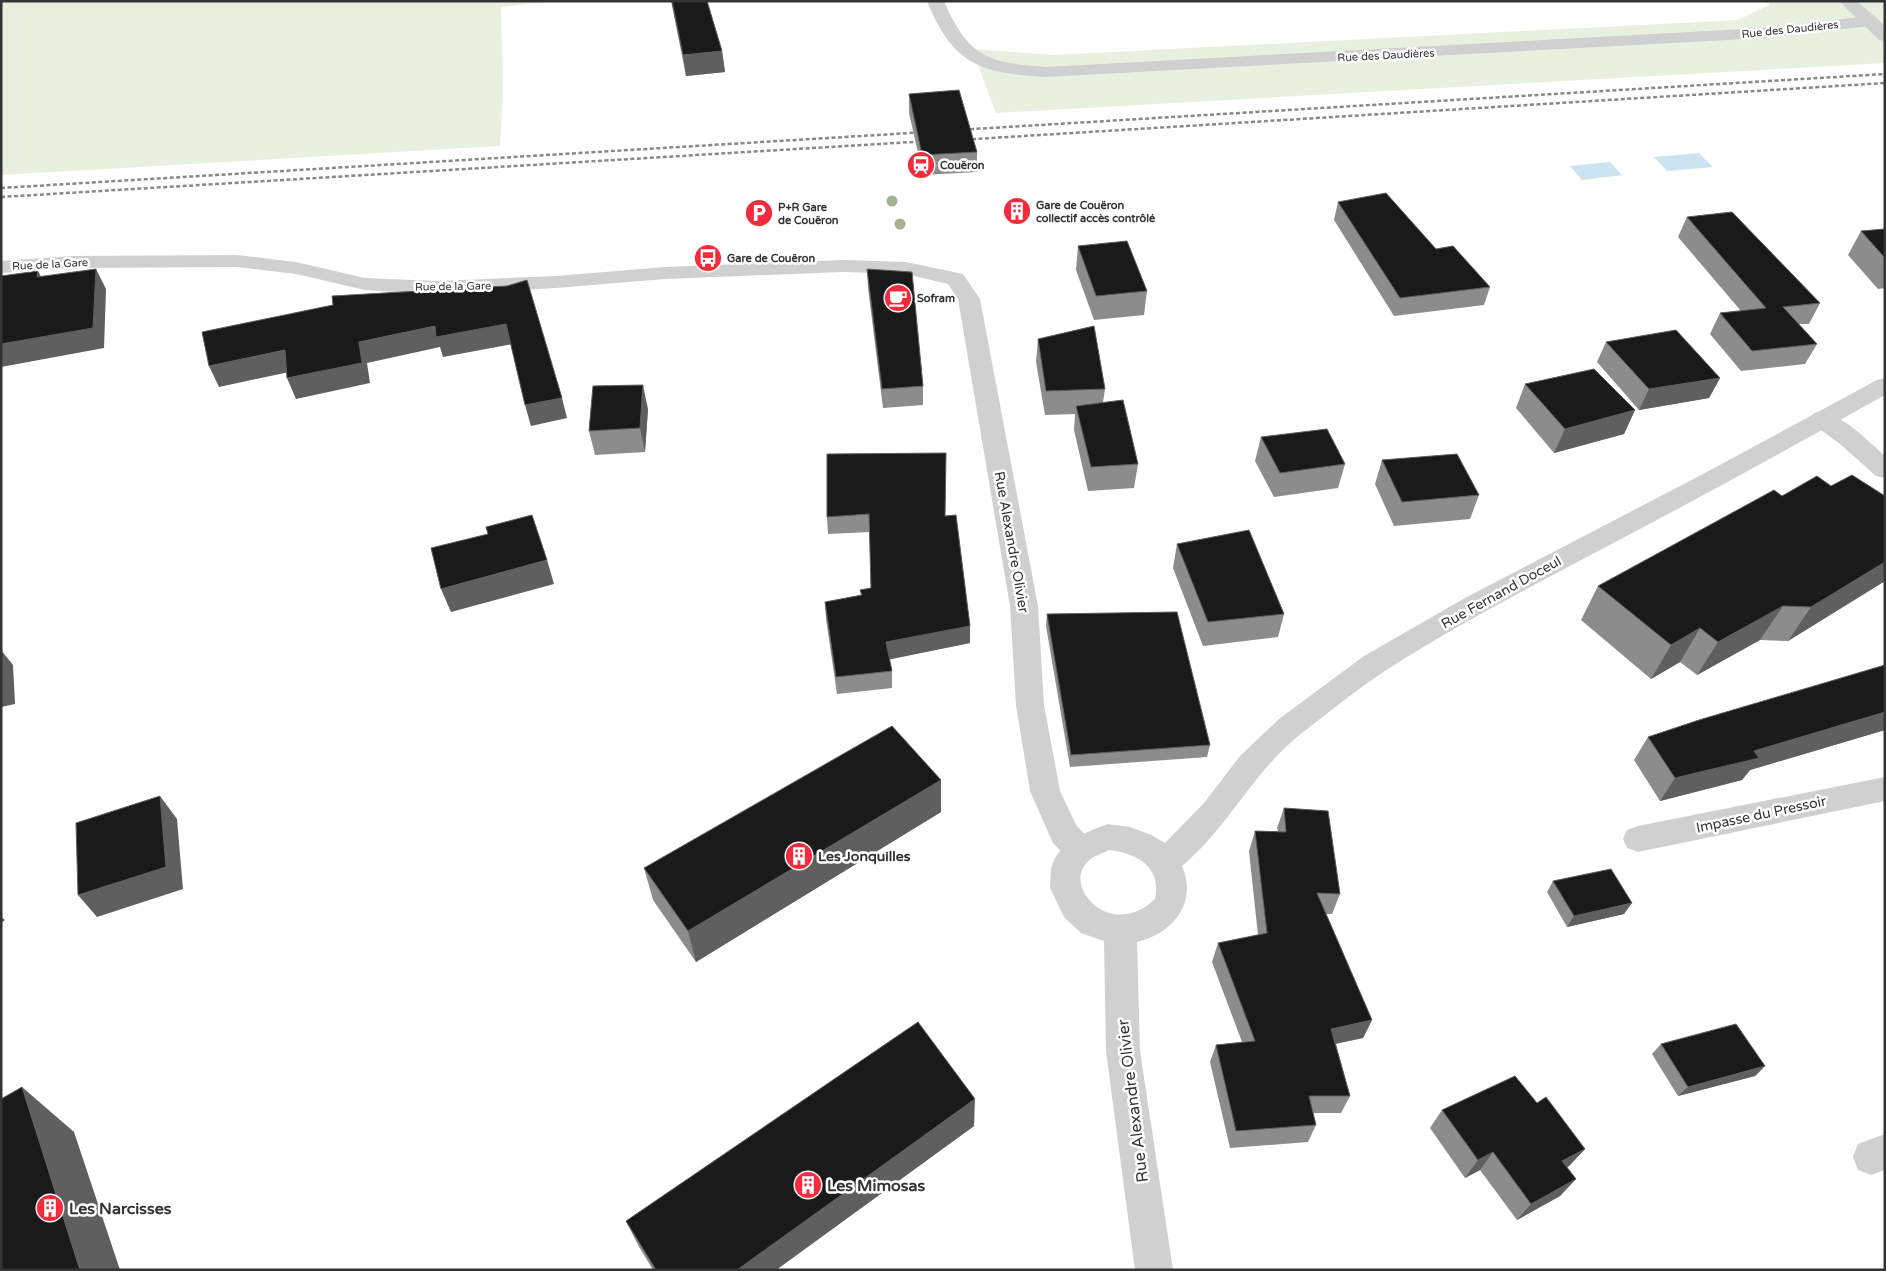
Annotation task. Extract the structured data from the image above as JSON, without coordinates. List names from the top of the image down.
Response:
{
  "streets": {
    "street": [
      "Rue des Daudières",
      "Rue de la Gare",
      "Rue Alexandre Olivier",
      "Rue Fernand Doceul",
      "Impasse du Pressoir"
    ]
  },
  "crossings": [
    ["Rue de la Gare", "Rue Alexandre Olivier"],
    ["Rue Alexandre Olivier", "Rue Fernand Doceul"]
  ],
  "places": {
    "station": ["Couëron"],
    "building": [
      "Gare de Couëron collectif accès contrôlé",
      "Les Jonquilles",
      "Les Mimosas",
      "Les Narcisses"
    ],
    "parking": ["P+R Gare de Couëron"],
    "bus stop": ["Gare de Couëron"],
    "cafe": ["Sofram"]
  }
}
